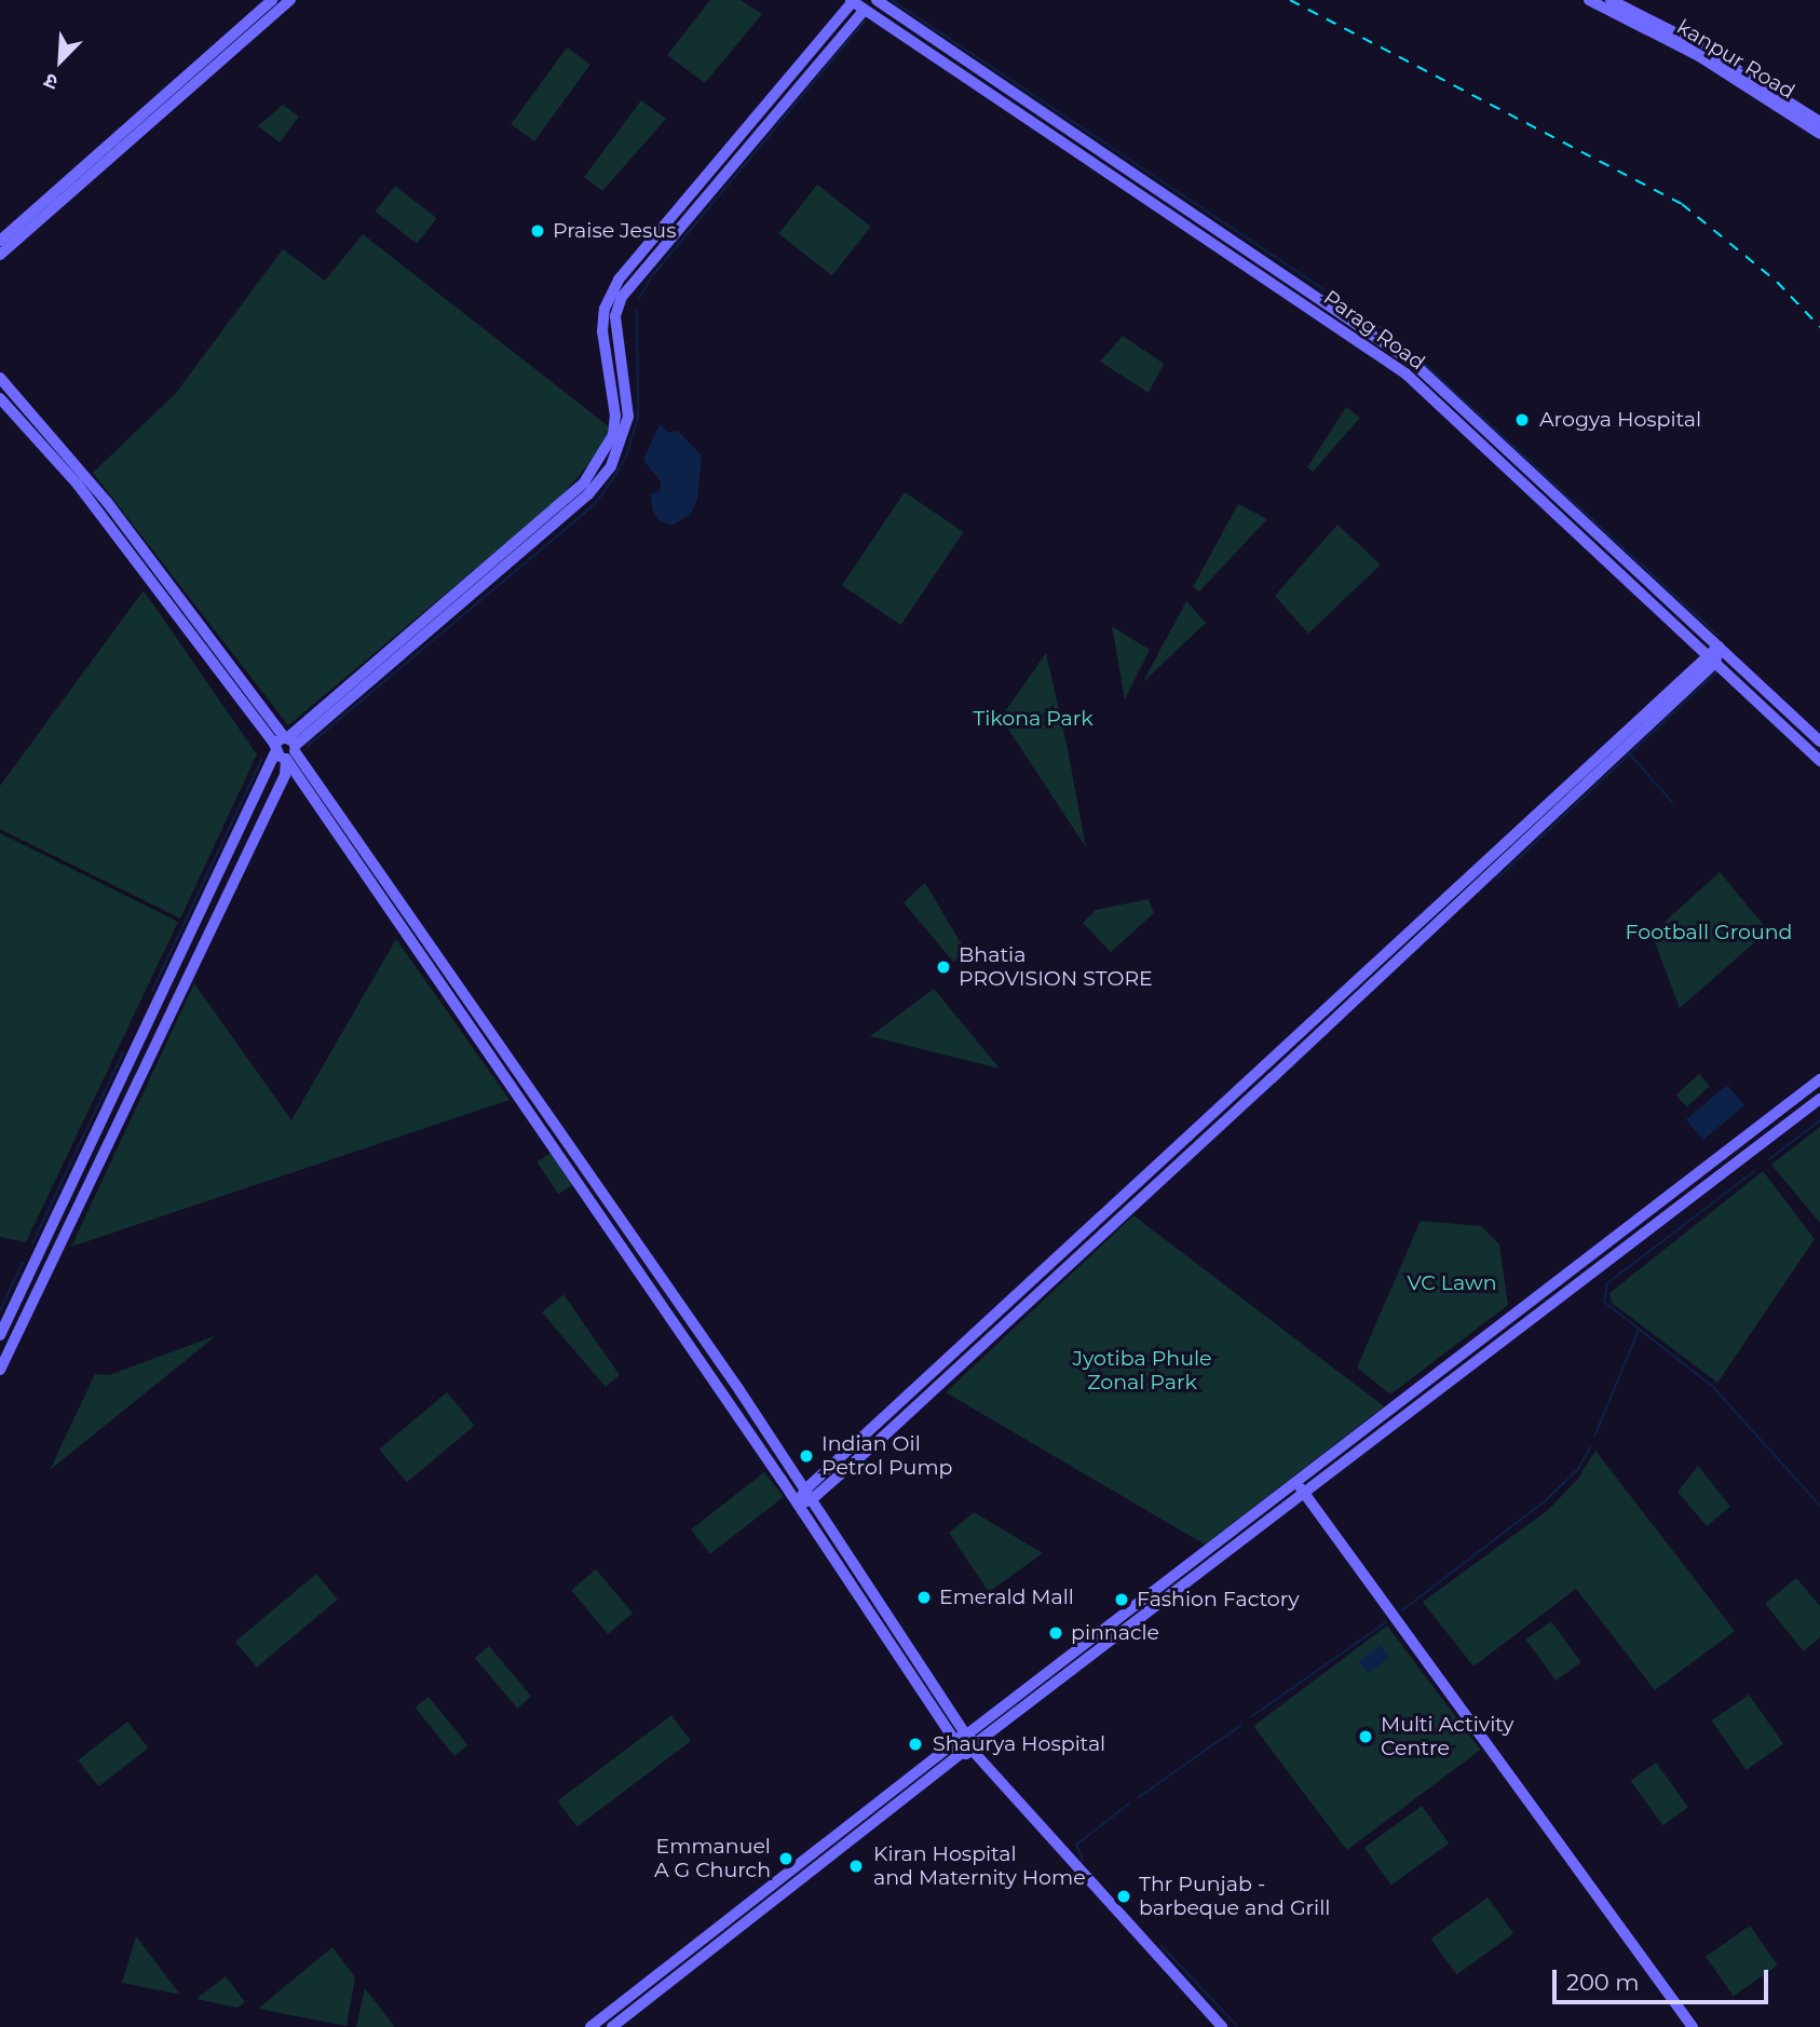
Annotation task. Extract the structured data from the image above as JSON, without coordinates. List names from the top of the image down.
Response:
{
  "streets": {
    "street": ["kanpur Road", "Parag Road"]
  },
  "parks": [
    "Tikona Park",
    "Football Ground",
    "VC Lawn",
    "Jyotiba Phule Zonal Park"
  ],
  "places": [
    "Praise Jesus",
    "Arogya Hospital",
    "Bhatia PROVISION STORE",
    "Indian Oil Petrol Pump",
    "Emerald Mall",
    "Fashion Factory",
    "pinnacle",
    "Multi Activity Centre",
    "Shaurya Hospital",
    "Emmanuel A G Church",
    "Kiran Hospital and Maternity Home",
    "Thr Punjab - barbeque and Grill"
  ],
  "scale_bar": "200 m",
  "north": "bottom left"
}
